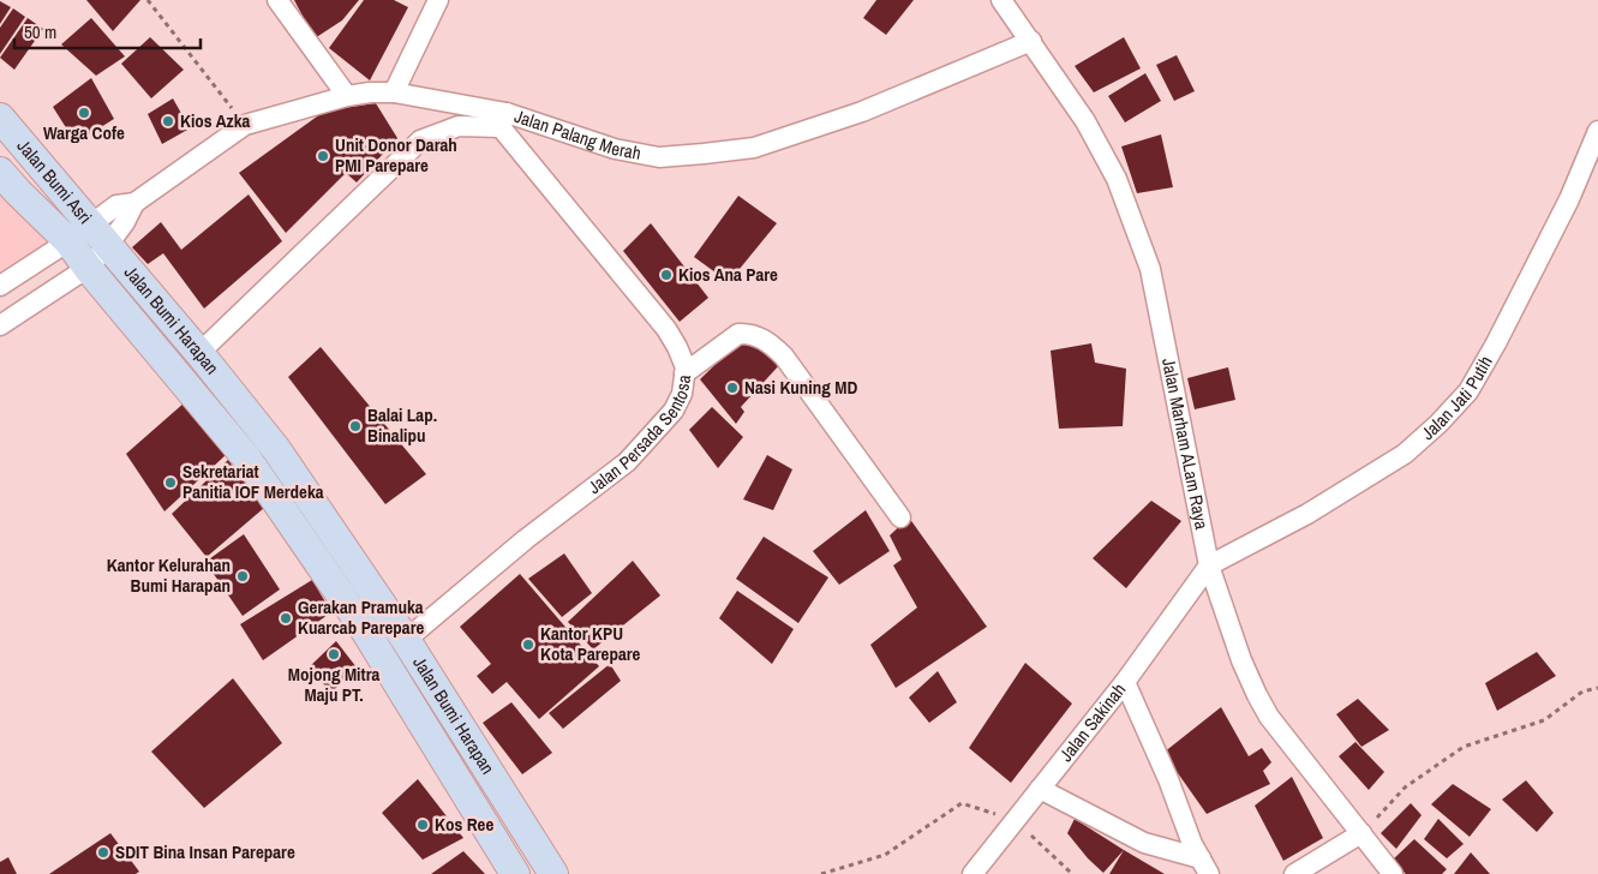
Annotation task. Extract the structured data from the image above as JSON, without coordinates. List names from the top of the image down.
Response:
{
  "streets": {
    "street": [
      "Jalan Palang Merah",
      "Jalan Bumi Asri",
      "Jalan Bumi Harapan",
      "Jalan Jati Putih",
      "Jalan Persada Sentosa",
      "Jalan Marham ALam Raya",
      "Jalan Sakinah"
    ]
  },
  "crossings": [
    ["Jalan Palang Merah", "Jalan Persada Sentosa"],
    ["Jalan Palang Merah", "Jalan Marham ALam Raya"],
    ["Jalan Bumi Asri", "Jalan Bumi Harapan"],
    ["Jalan Bumi Harapan", "Jalan Persada Sentosa"],
    ["Jalan Jati Putih", "Jalan Marham ALam Raya"],
    ["Jalan Jati Putih", "Jalan Sakinah"],
    ["Jalan Marham ALam Raya", "Jalan Sakinah"]
  ],
  "places": [
    "Warga Cofe",
    "Kios Azka",
    "Unit Donor Darah PMI Parepare",
    "Kios Ana Pare",
    "Nasi Kuning MD",
    "Balai Lap. Binalipu",
    "Sekretariat Panitia IOF Merdeka",
    "Kantor Kelurahan Bumi Harapan",
    "Gerakan Pramuka Kuarcab Parepare",
    "Kantor KPU Kota Parepare",
    "Mojong Mitra Maju PT.",
    "Kos Ree",
    "SDIT Bina Insan Parepare"
  ],
  "scale_bar": "50 m"
}
